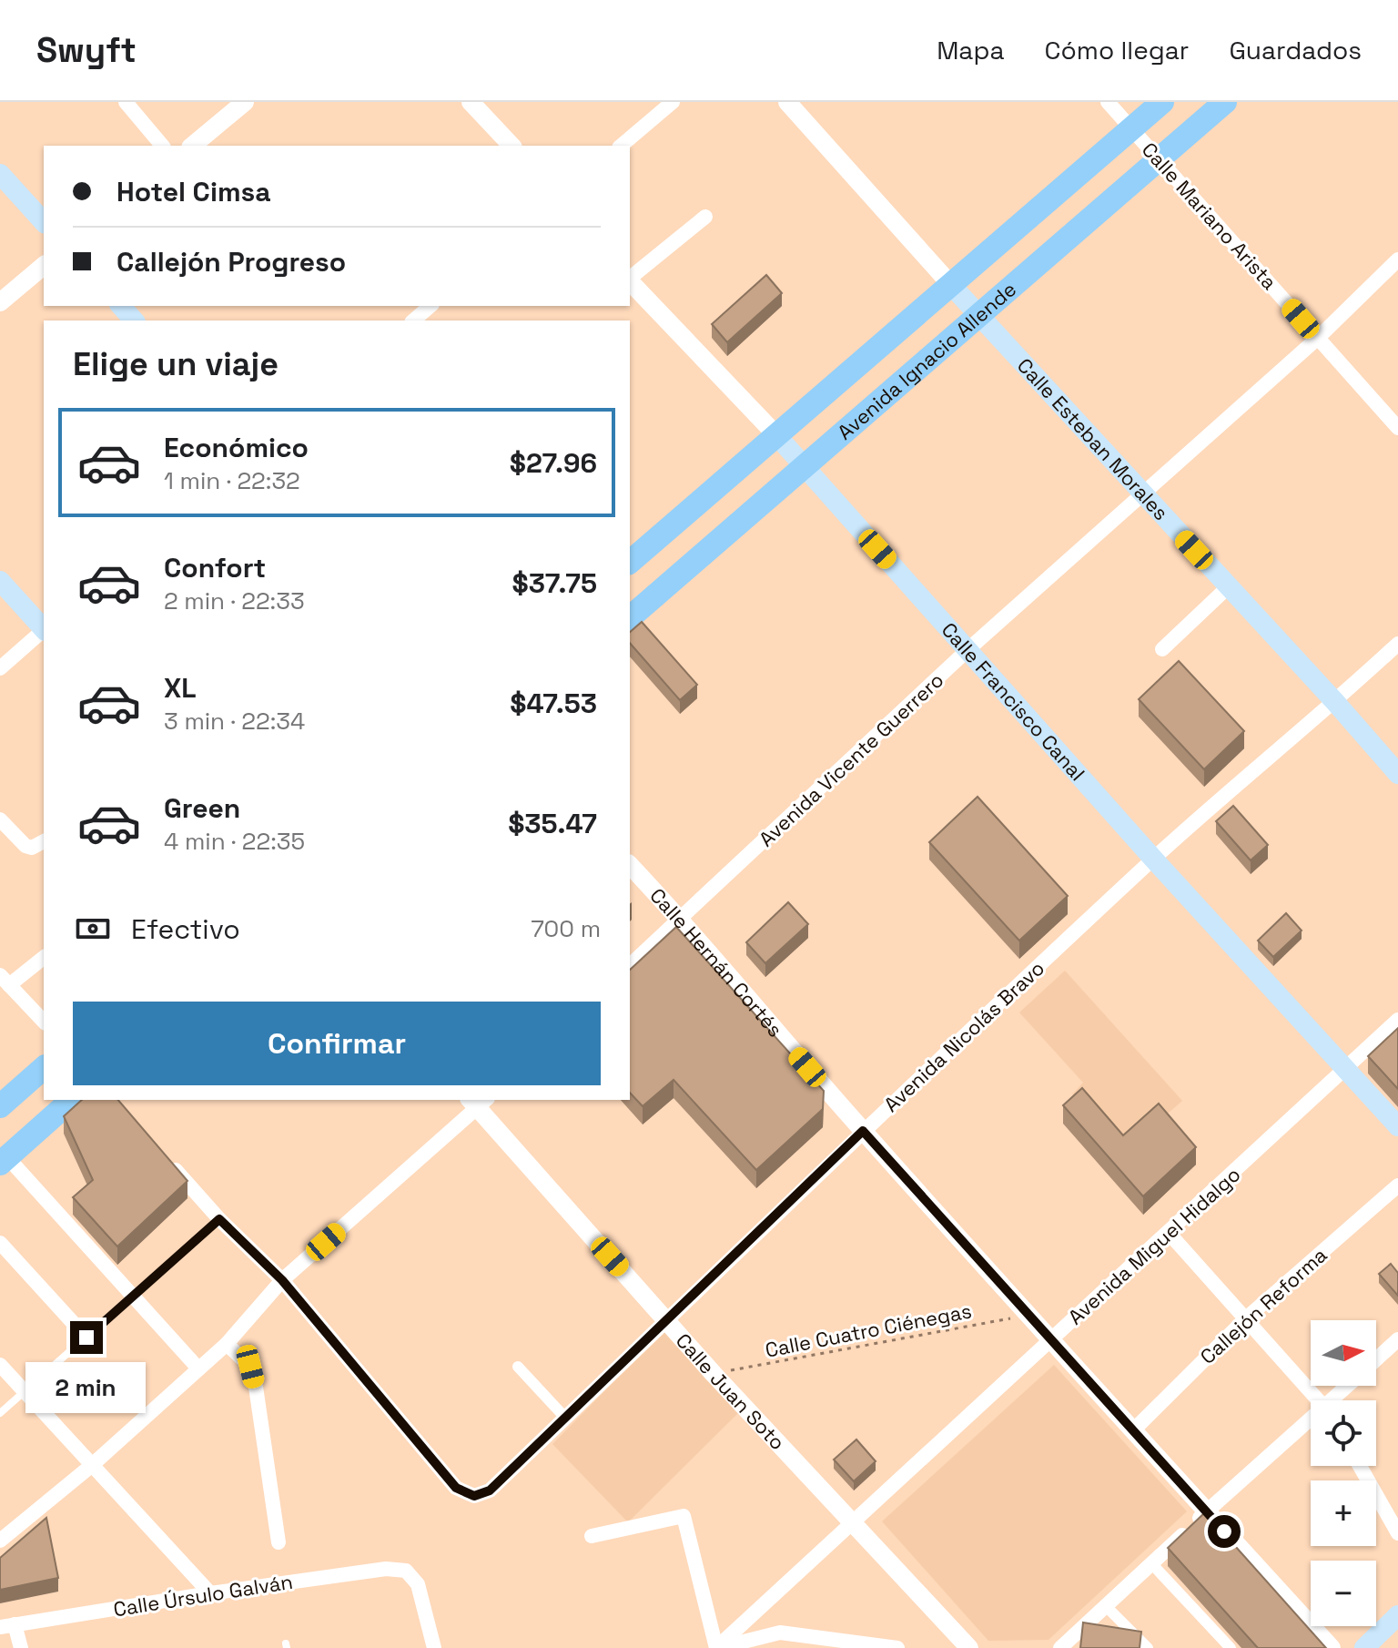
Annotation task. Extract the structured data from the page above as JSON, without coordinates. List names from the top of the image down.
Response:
{
  "streets": {
    "main road": ["Avenida Ignacio Allende", "Calle Esteban Morales", "Calle Francisco Canal"],
    "street": [
      "Calle Mariano Arista",
      "Avenida Vicente Guerrero",
      "Calle Hernán Cortés",
      "Avenida Nicolás Bravo",
      "Avenida Miguel Hidalgo",
      "Callejón Reforma",
      "Calle Juan Soto",
      "Calle Úrsulo Galván"
    ],
    "path": ["Calle Cuatro Ciénegas"]
  },
  "crossings": [
    ["Calle Mariano Arista", "Avenida Ignacio Allende"],
    ["Calle Mariano Arista", "Avenida Vicente Guerrero"],
    ["Avenida Ignacio Allende", "Calle Esteban Morales"],
    ["Avenida Ignacio Allende", "Calle Francisco Canal"],
    ["Calle Esteban Morales", "Avenida Vicente Guerrero"],
    ["Calle Esteban Morales", "Avenida Nicolás Bravo"],
    ["Calle Francisco Canal", "Avenida Vicente Guerrero"],
    ["Calle Francisco Canal", "Avenida Nicolás Bravo"],
    ["Calle Francisco Canal", "Avenida Miguel Hidalgo"],
    ["Avenida Vicente Guerrero", "Calle Hernán Cortés"],
    ["Calle Hernán Cortés", "Avenida Nicolás Bravo"],
    ["Calle Hernán Cortés", "Avenida Miguel Hidalgo"],
    ["Calle Hernán Cortés", "Callejón Reforma"],
    ["Calle Hernán Cortés", "Calle Cuatro Ciénegas"],
    ["Avenida Nicolás Bravo", "Calle Juan Soto"],
    ["Avenida Miguel Hidalgo", "Calle Juan Soto"],
    ["Calle Cuatro Ciénegas", "Calle Juan Soto"]
  ],
  "north": "right",
  "page": {
    "header": "Swyft",
    "nav": ["Mapa", "Cómo llegar", "Guardados"],
    "banner": ["Hotel Cimsa", "Callejón Progreso"],
    "heading": "Elige un viaje",
    "list": [
      {
        "name": "Económico",
        "note": "1 min · 22:32",
        "value": "$27.96"
      },
      {
        "name": "Confort",
        "note": "2 min · 22:33",
        "value": "$37.75"
      },
      {
        "name": "XL",
        "note": "3 min · 22:34",
        "value": "$47.53"
      },
      {
        "name": "Green",
        "note": "4 min · 22:35",
        "value": "$35.47"
      }
    ],
    "pay": ["Efectivo", "700 m"],
    "buttons": "Confirmar",
    "map_buttons": ["+", "−"],
    "bubble": "2 min"
  }
}
